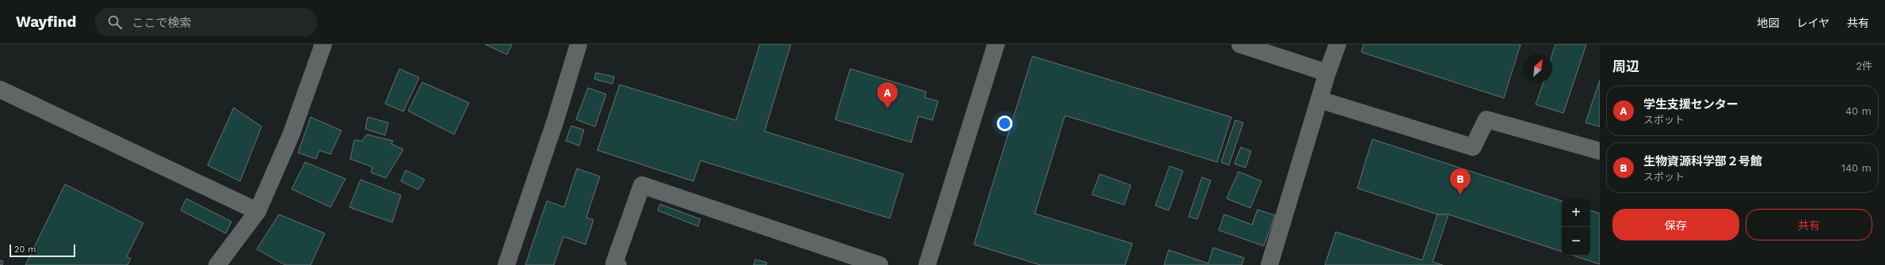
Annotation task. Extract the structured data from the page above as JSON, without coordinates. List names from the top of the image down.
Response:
{
  "scale_bar": "20 m",
  "north": "top right",
  "page": {
    "header": "Wayfind",
    "search": "ここで検索",
    "nav": ["地図", "レイヤ", "共有"],
    "heading": ["周辺", "2件"],
    "pins": ["A", "B"],
    "list": [
      {
        "mark": "A",
        "name": "学生支援センター",
        "note": "スポット",
        "value": "40 m"
      },
      {
        "mark": "B",
        "name": "生物資源科学部２号館",
        "note": "スポット",
        "value": "140 m"
      }
    ],
    "map_buttons": ["+", "−"],
    "buttons": ["保存", "共有"],
    "scale": "20 m"
  }
}
